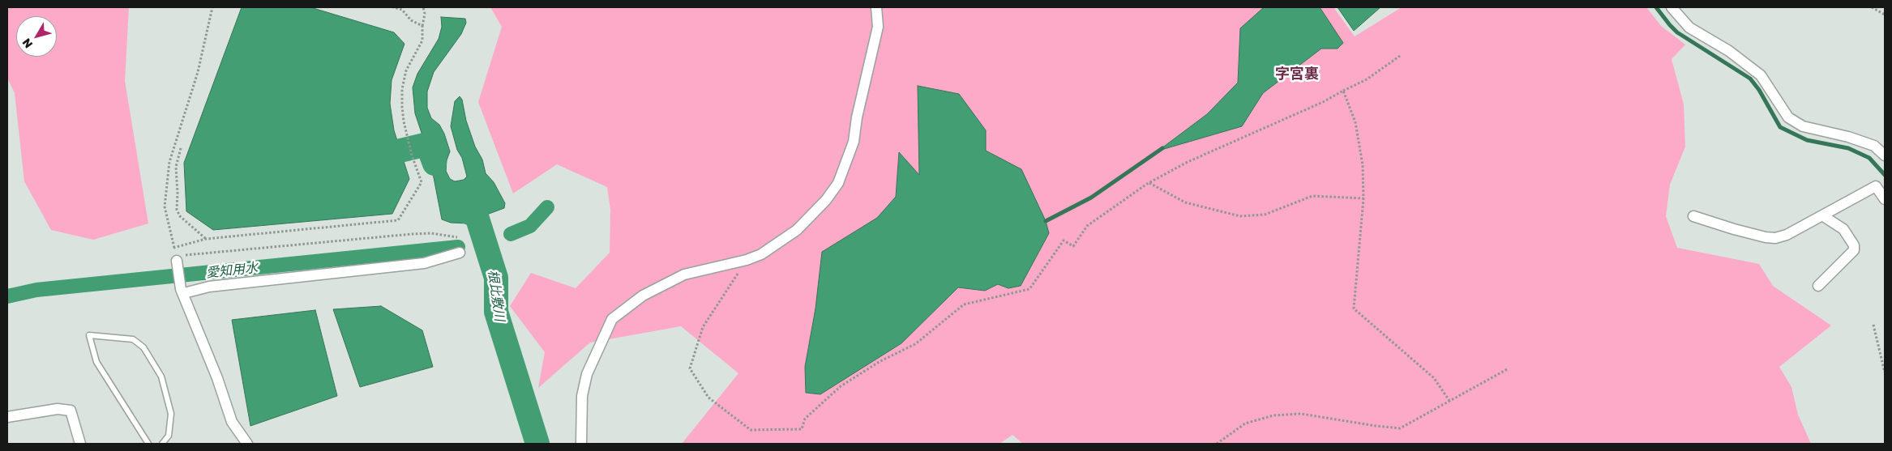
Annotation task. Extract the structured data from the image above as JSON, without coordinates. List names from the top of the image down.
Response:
{
  "districts": ["字宮裏"],
  "water": ["愛知用水", "根比敷川"],
  "north": "bottom left"
}
